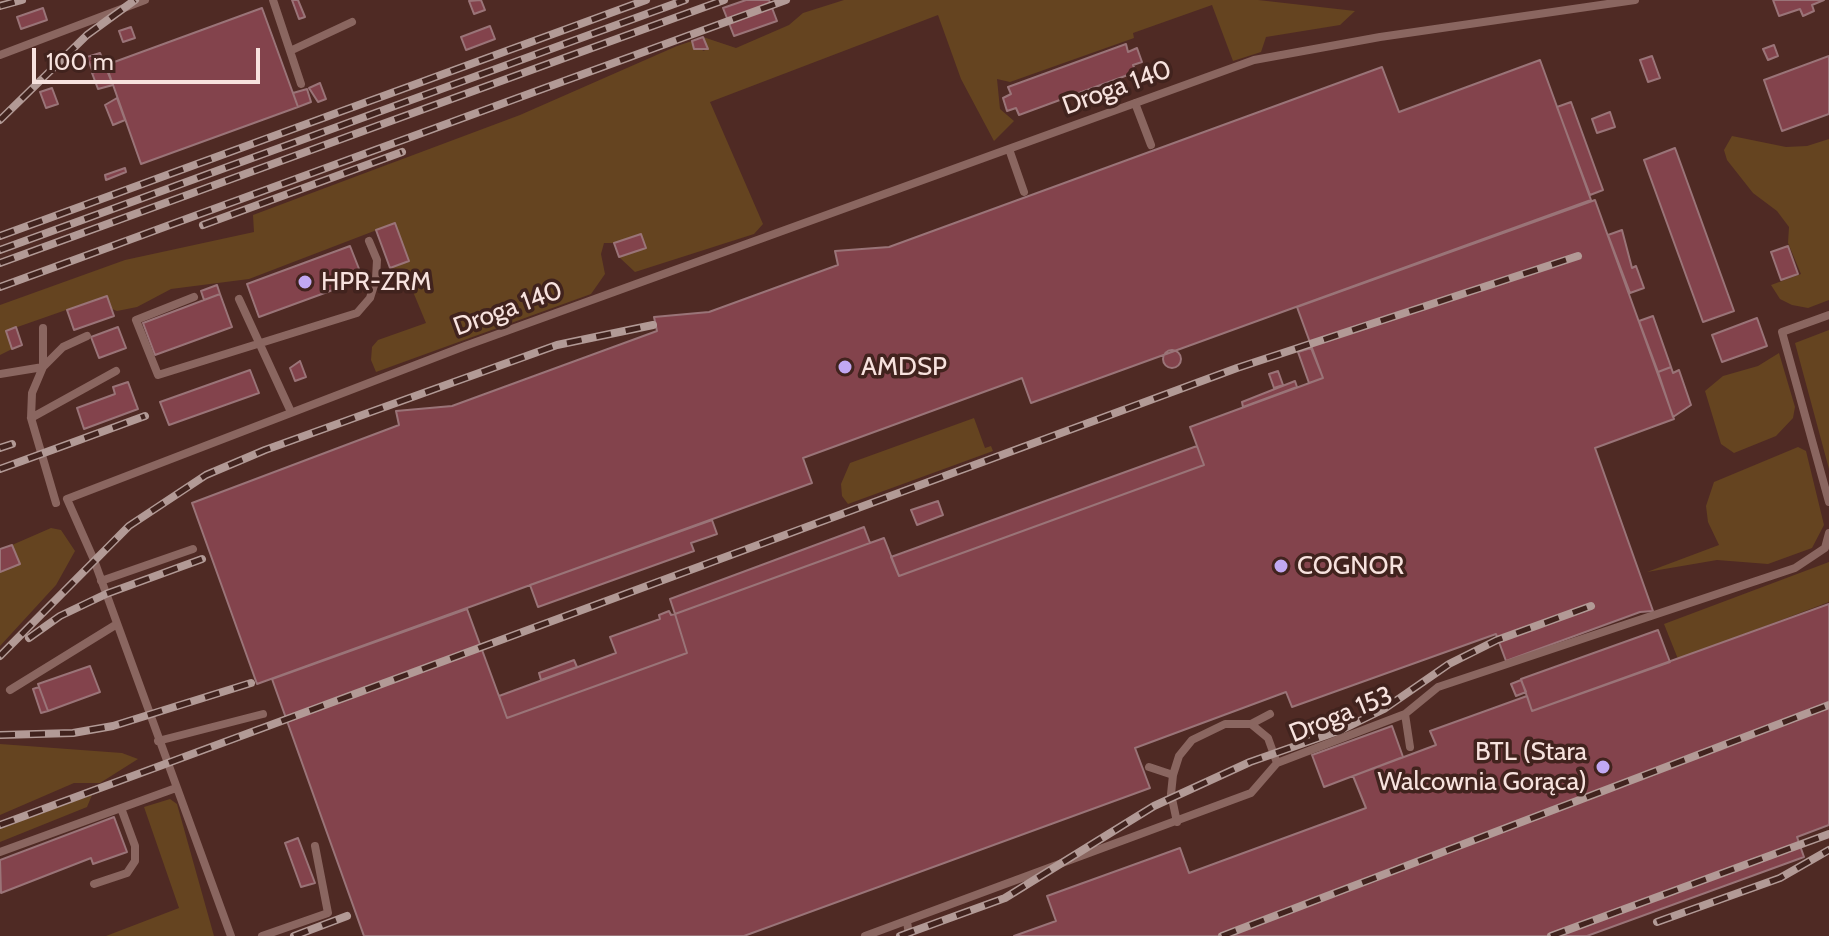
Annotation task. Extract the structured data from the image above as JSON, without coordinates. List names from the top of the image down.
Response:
{
  "streets": {
    "lane": ["Droga 140", "Droga 153"]
  },
  "places": [
    "HPR-ZRM",
    "AMDSP",
    "COGNOR",
    "BTL (Stara Walcownia Gorąca)"
  ],
  "scale_bar": "100 m"
}
